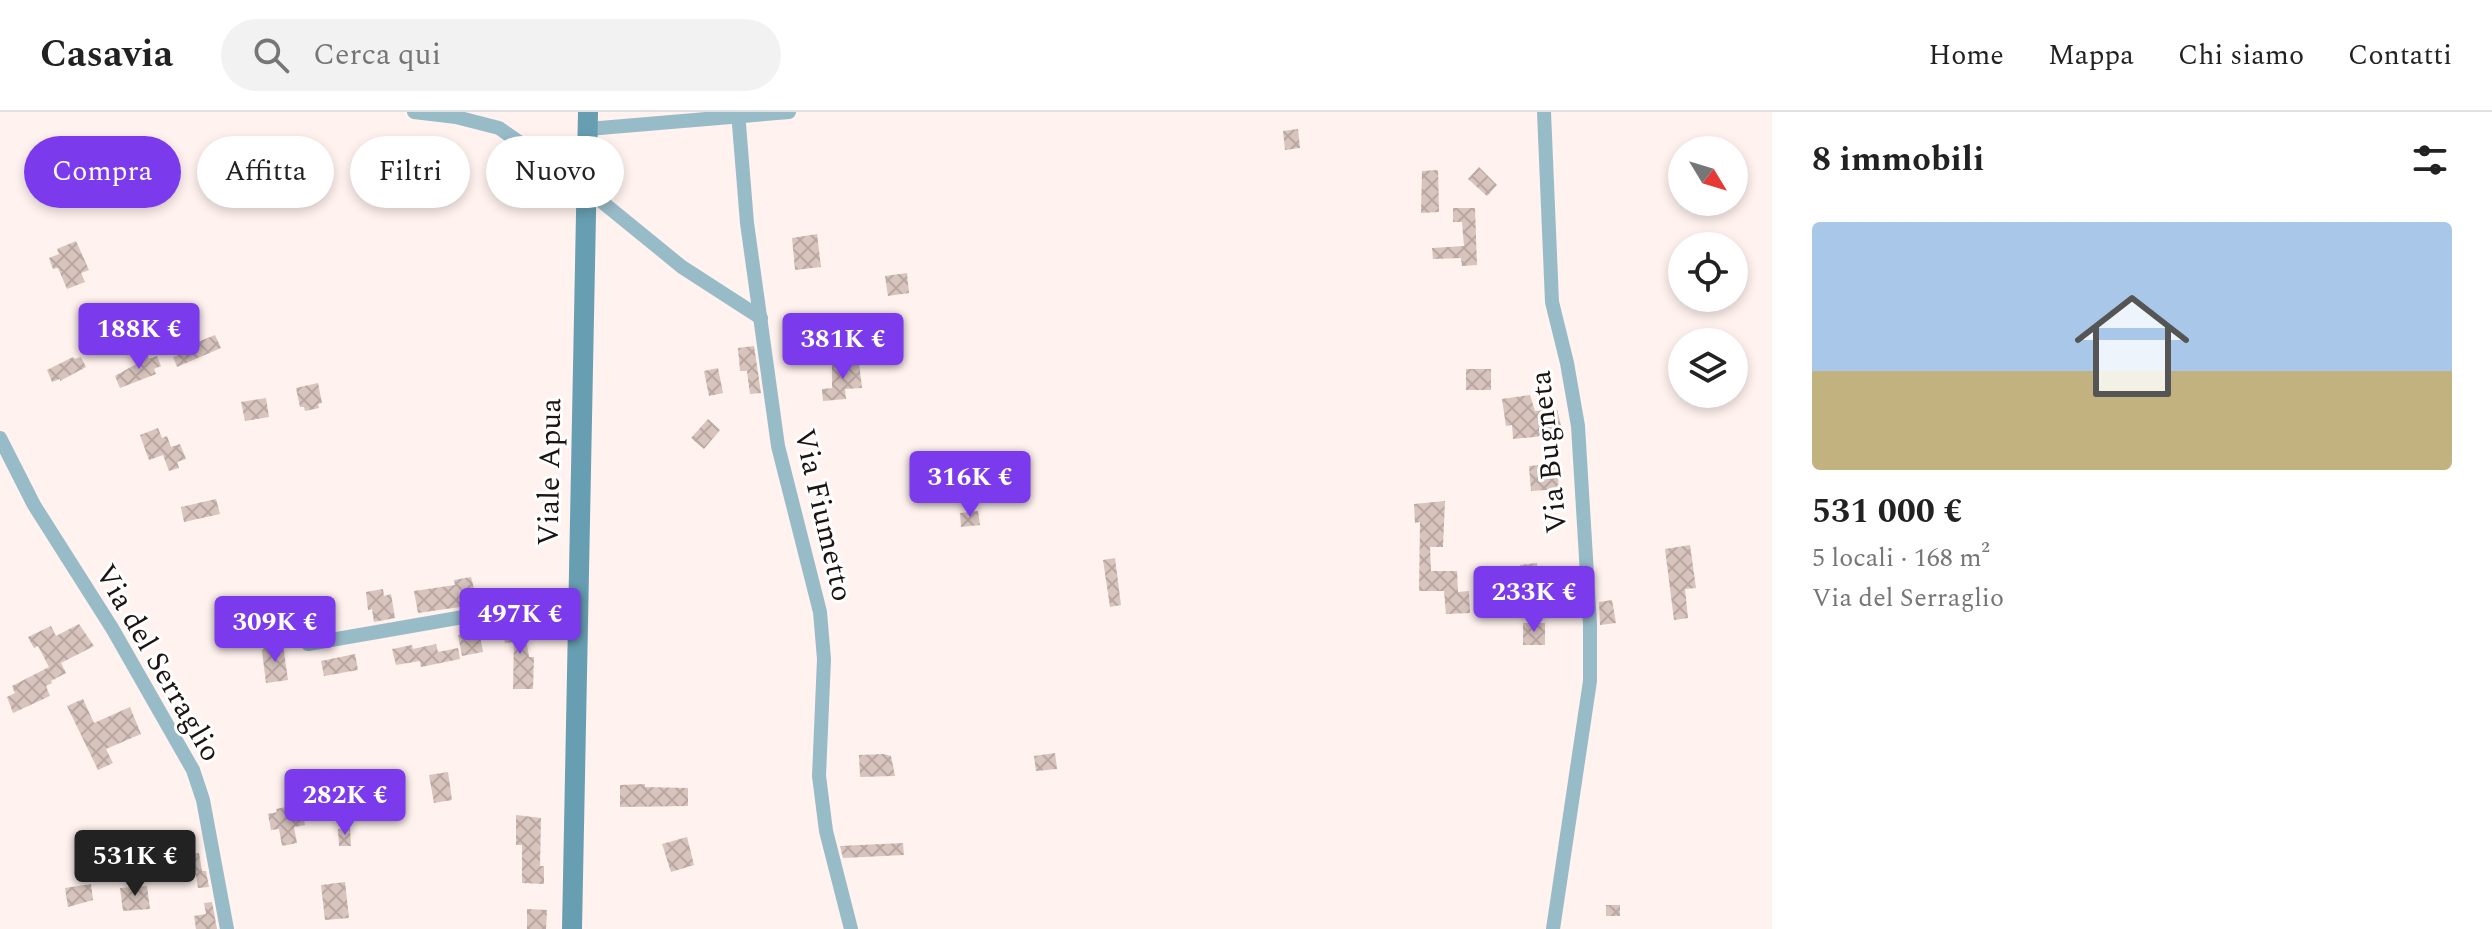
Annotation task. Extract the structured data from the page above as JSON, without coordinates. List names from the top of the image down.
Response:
{
  "streets": {
    "street": [
      "Via Bugneta",
      "Viale Apua",
      "Via Fiumetto",
      "Via del Serraglio"
    ]
  },
  "north": "bottom right",
  "page": {
    "header": "Casavia",
    "search": "Cerca qui",
    "nav": [
      "Home",
      "Mappa",
      "Chi siamo",
      "Contatti"
    ],
    "heading": "8 immobili",
    "chip": [
      "Compra",
      "Affitta",
      "Filtri",
      "Nuovo"
    ],
    "list": [
      {
        "name": "531 000 €",
        "note": "5 locali · 168 m² · Via del Serraglio"
      }
    ],
    "price": [
      "188K €",
      "381K €",
      "316K €",
      "233K €",
      "497K €",
      "309K €",
      "282K €",
      "531K €"
    ]
  }
}
